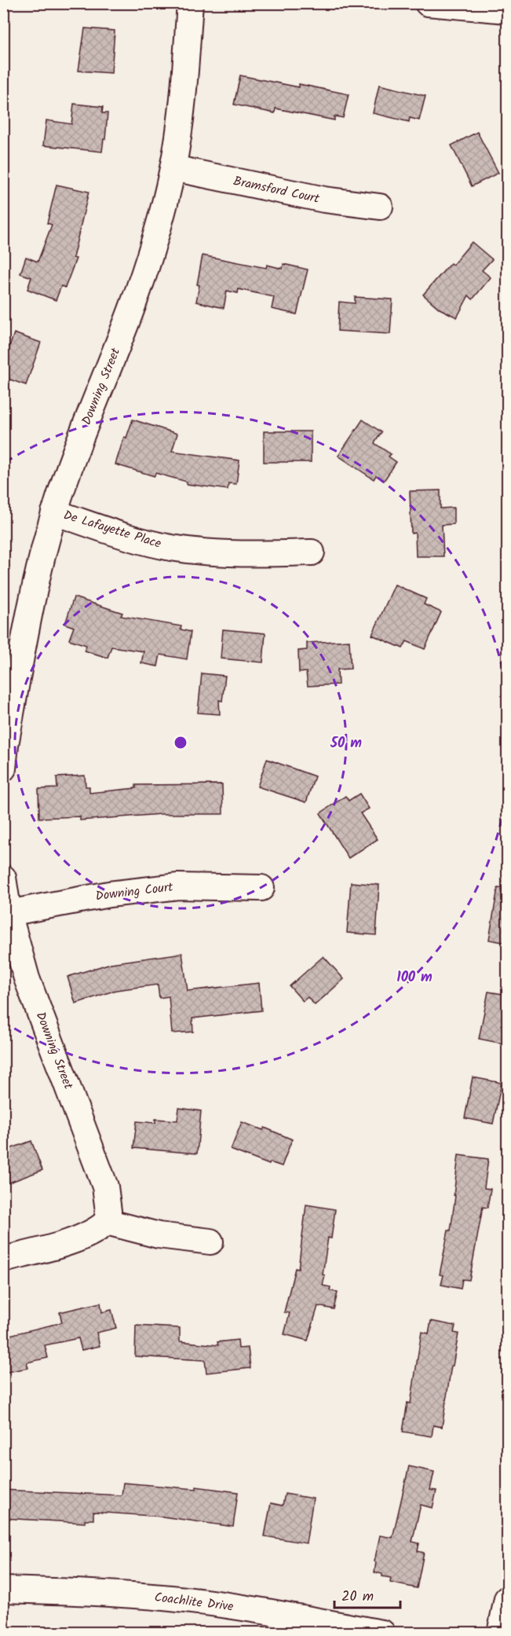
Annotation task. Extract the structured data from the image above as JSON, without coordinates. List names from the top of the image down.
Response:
{
  "streets": {
    "street": [
      "Bramsford Court",
      "Downing Street",
      "De Lafayette Place",
      "Downing Court",
      "Coachlite Drive"
    ]
  },
  "crossings": [
    ["Bramsford Court", "Downing Street"],
    ["Downing Street", "De Lafayette Place"],
    ["Downing Street", "Downing Court"]
  ],
  "scale_bar": "20 m",
  "rings": ["50 m", "100 m"]
}
